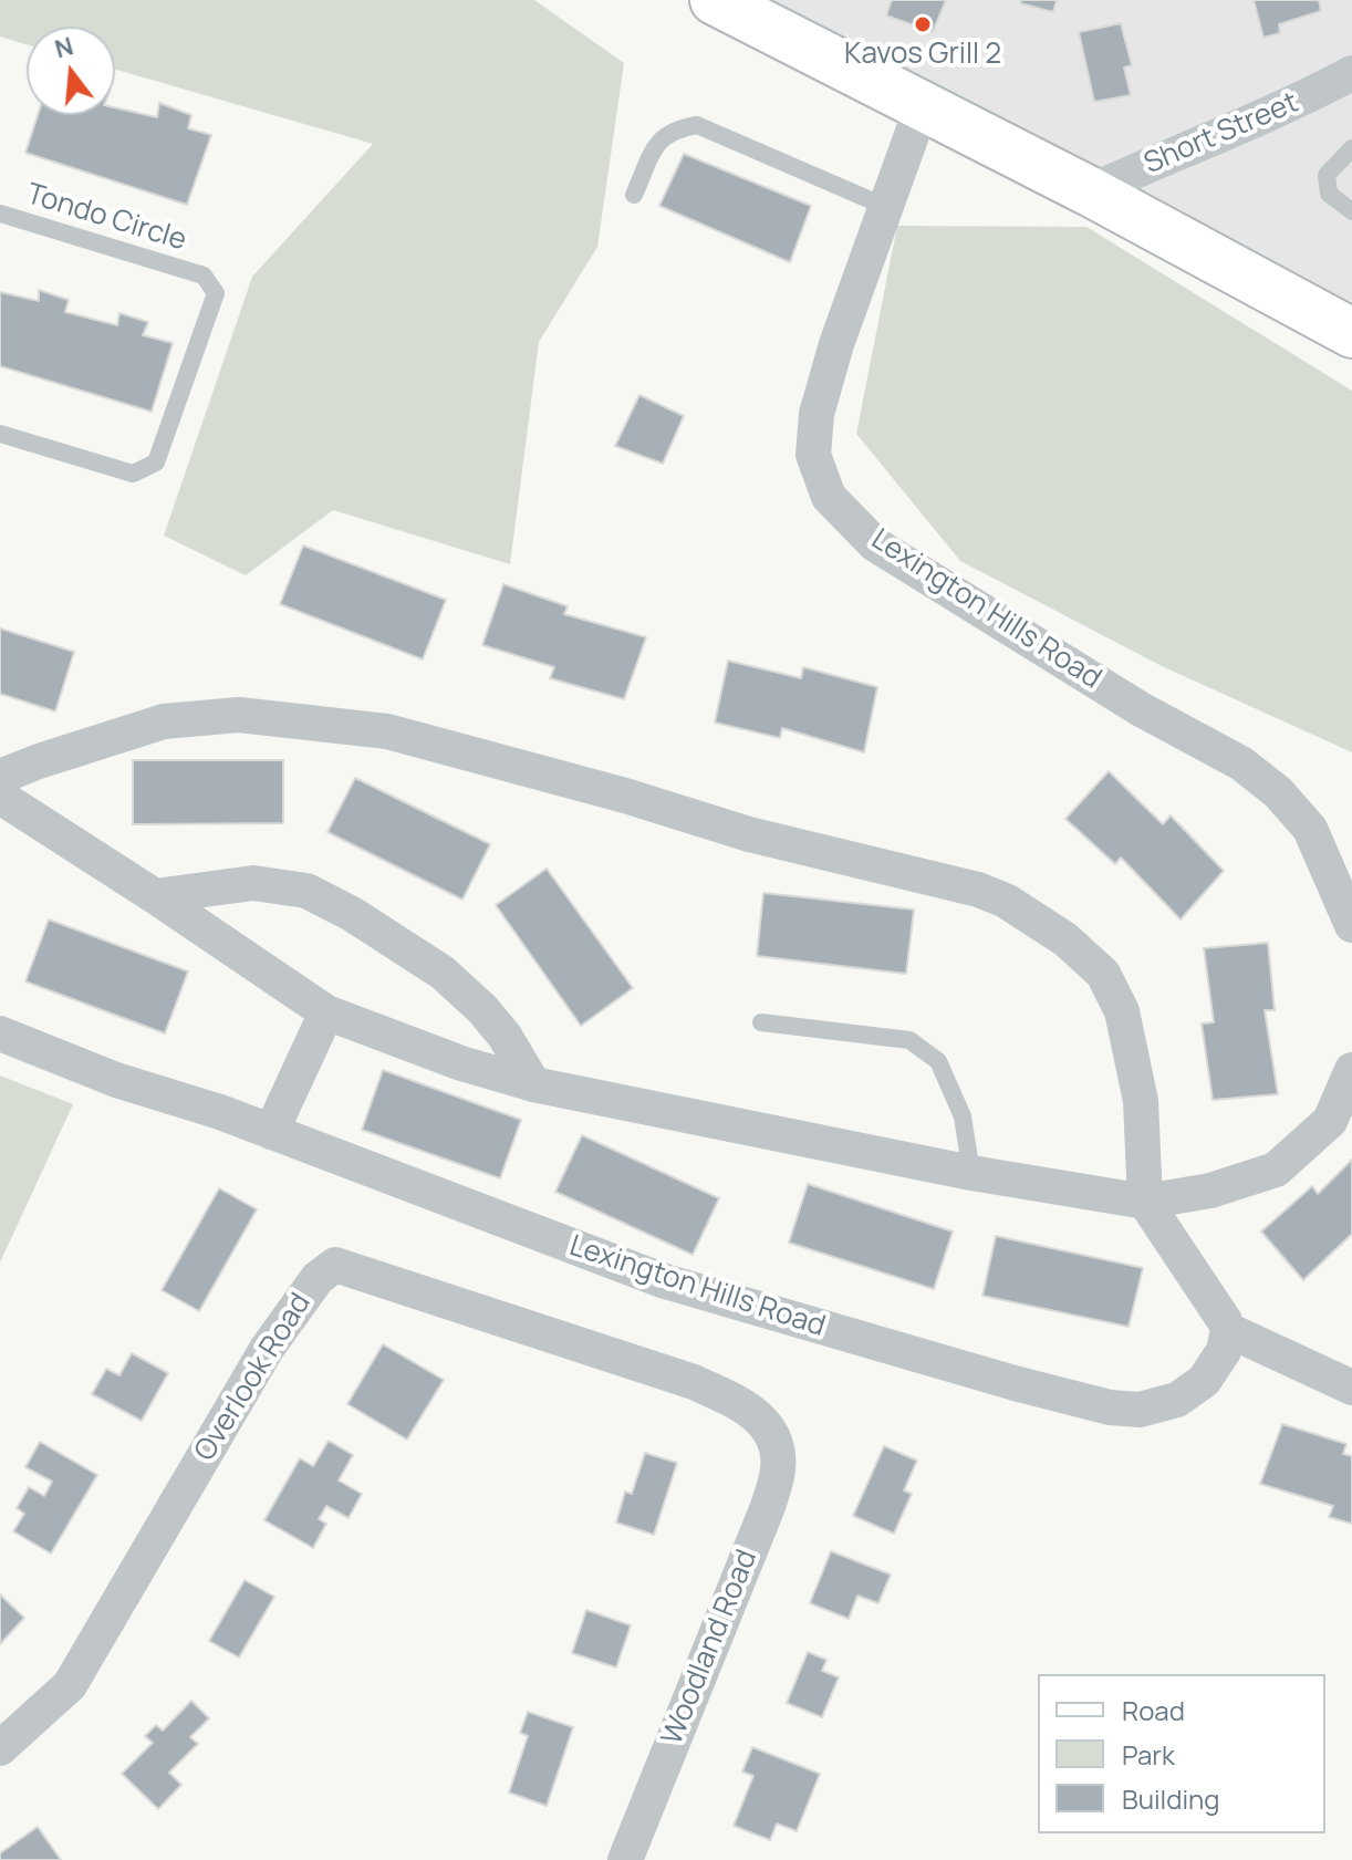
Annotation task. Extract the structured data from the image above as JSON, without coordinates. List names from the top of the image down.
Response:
{
  "streets": {
    "street": [
      "Short Street",
      "Lexington Hills Road",
      "Overlook Road",
      "Woodland Road"
    ],
    "lane": ["Tondo Circle"]
  },
  "crossings": [
    ["Overlook Road", "Woodland Road"]
  ],
  "places": ["Kavos Grill 2"],
  "legend": ["Road", "Park", "Building"],
  "north": "top"
}
